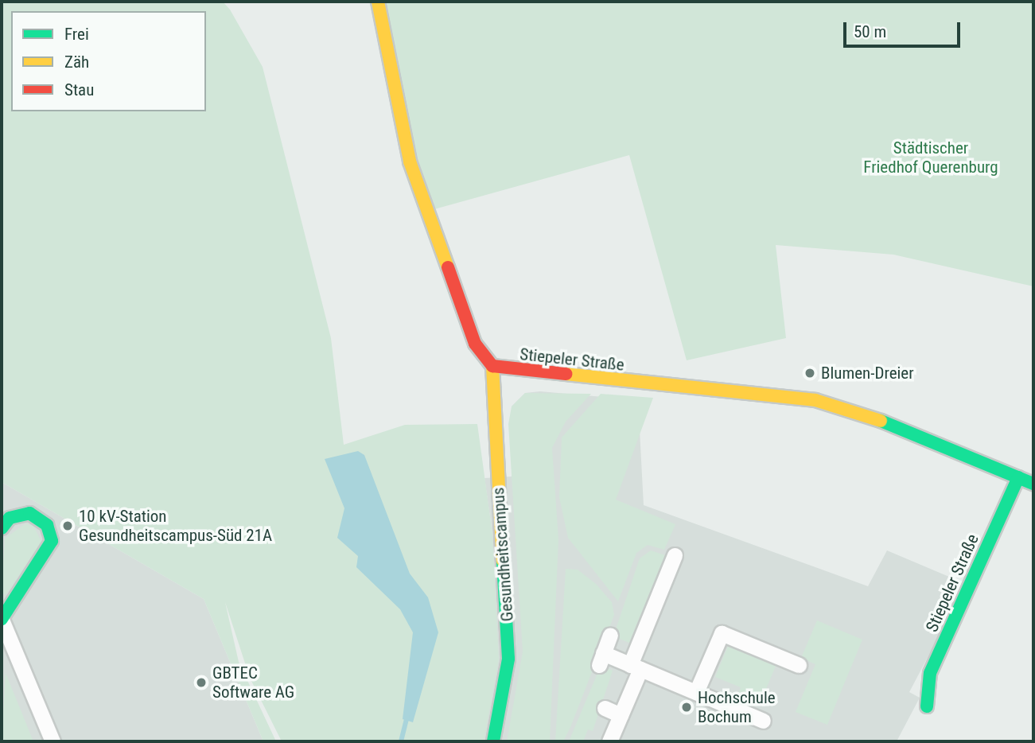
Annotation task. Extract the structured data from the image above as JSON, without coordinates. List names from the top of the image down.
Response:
{
  "streets": {
    "street": ["Stiepeler Straße", "Gesundheitscampus"]
  },
  "crossings": [
    ["Stiepeler Straße", "Gesundheitscampus"]
  ],
  "parks": ["Städtischer Friedhof Querenburg"],
  "places": [
    "Blumen-Dreier",
    "10 kV-Station Gesundheitscampus-Süd 21A",
    "GBTEC Software AG",
    "Hochschule Bochum"
  ],
  "legend": ["Frei", "Zäh", "Stau"],
  "scale_bar": "50 m"
}
